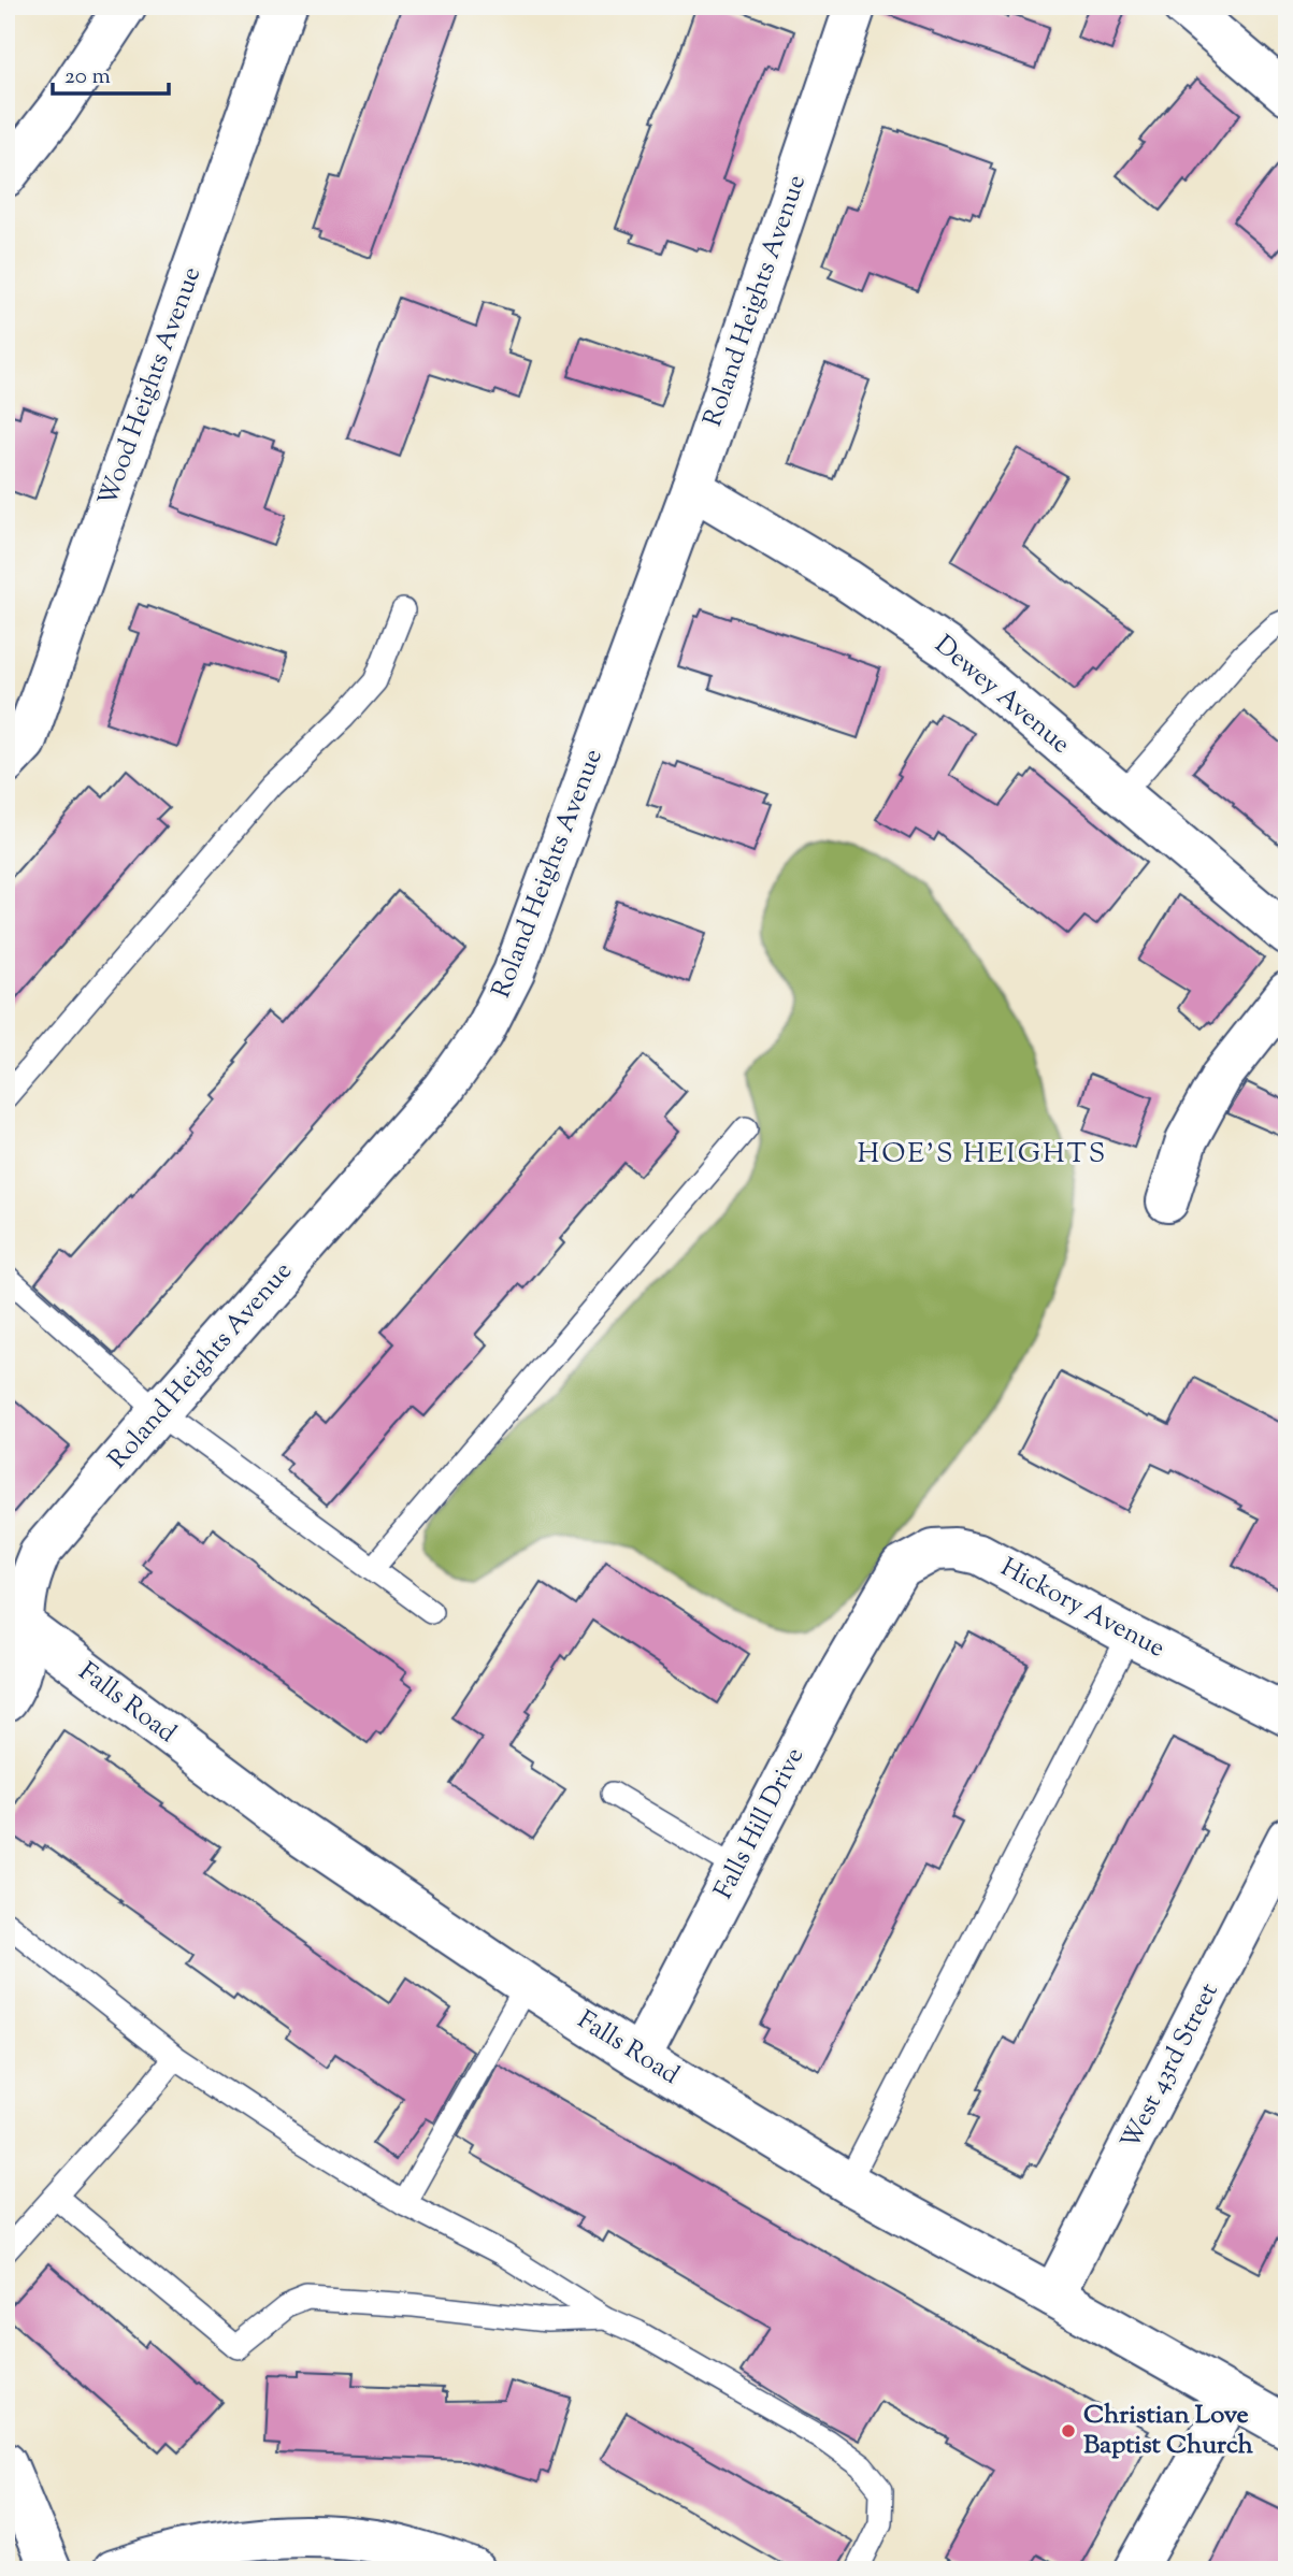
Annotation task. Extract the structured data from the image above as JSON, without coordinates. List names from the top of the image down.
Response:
{
  "streets": {
    "street": [
      "Roland Heights Avenue",
      "Wood Heights Avenue",
      "Dewey Avenue",
      "Hickory Avenue",
      "Falls Road",
      "Falls Hill Drive",
      "West 43rd Street"
    ]
  },
  "crossings": [
    ["Roland Heights Avenue", "Dewey Avenue"],
    ["Roland Heights Avenue", "Falls Road"],
    ["Hickory Avenue", "Falls Hill Drive"],
    ["Falls Road", "Falls Hill Drive"],
    ["Falls Road", "West 43rd Street"]
  ],
  "districts": ["HOE'S HEIGHTS"],
  "places": ["Christian Love Baptist Church"],
  "scale_bar": "20 m"
}
